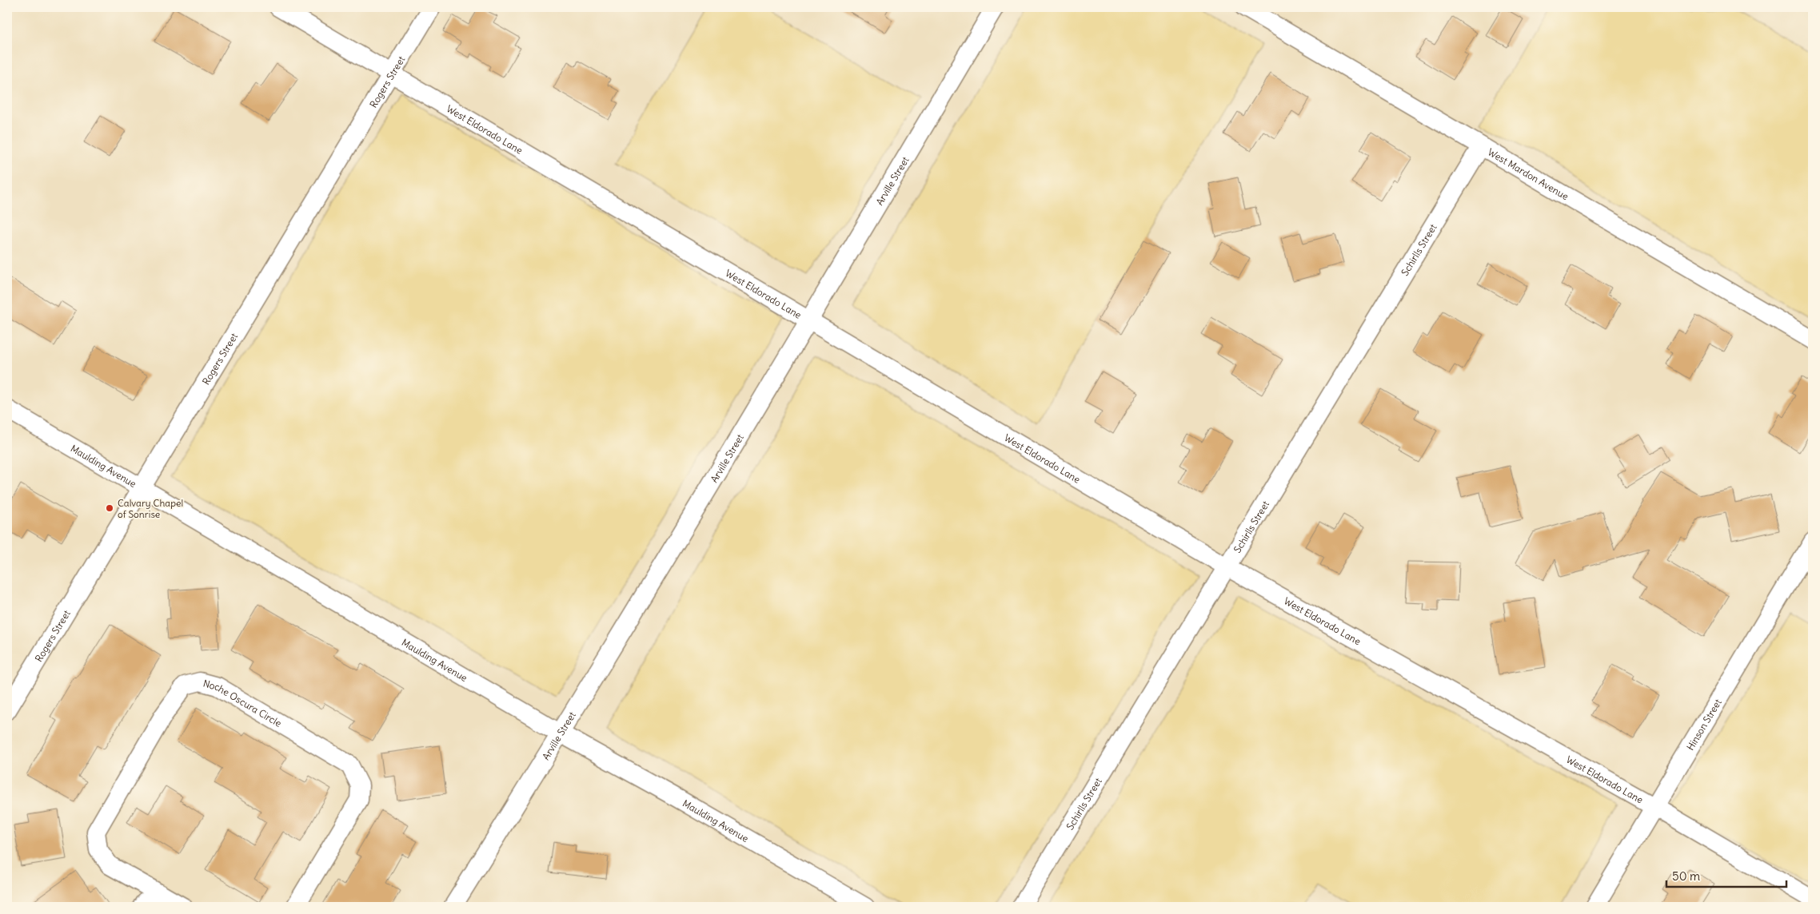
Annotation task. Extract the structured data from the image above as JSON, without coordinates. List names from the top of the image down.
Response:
{
  "streets": {
    "street": [
      "Rogers Street",
      "West Eldorado Lane",
      "West Mardon Avenue",
      "Arville Street",
      "Schirlls Street",
      "Maulding Avenue",
      "Noche Oscura Circle",
      "Hinson Street"
    ]
  },
  "crossings": [
    ["Rogers Street", "West Eldorado Lane"],
    ["Rogers Street", "Maulding Avenue"],
    ["West Eldorado Lane", "Arville Street"],
    ["West Eldorado Lane", "Schirlls Street"],
    ["West Eldorado Lane", "Hinson Street"],
    ["West Mardon Avenue", "Schirlls Street"],
    ["Arville Street", "Maulding Avenue"]
  ],
  "places": ["Calvary Chapel of Sonrise"],
  "scale_bar": "50 m"
}
